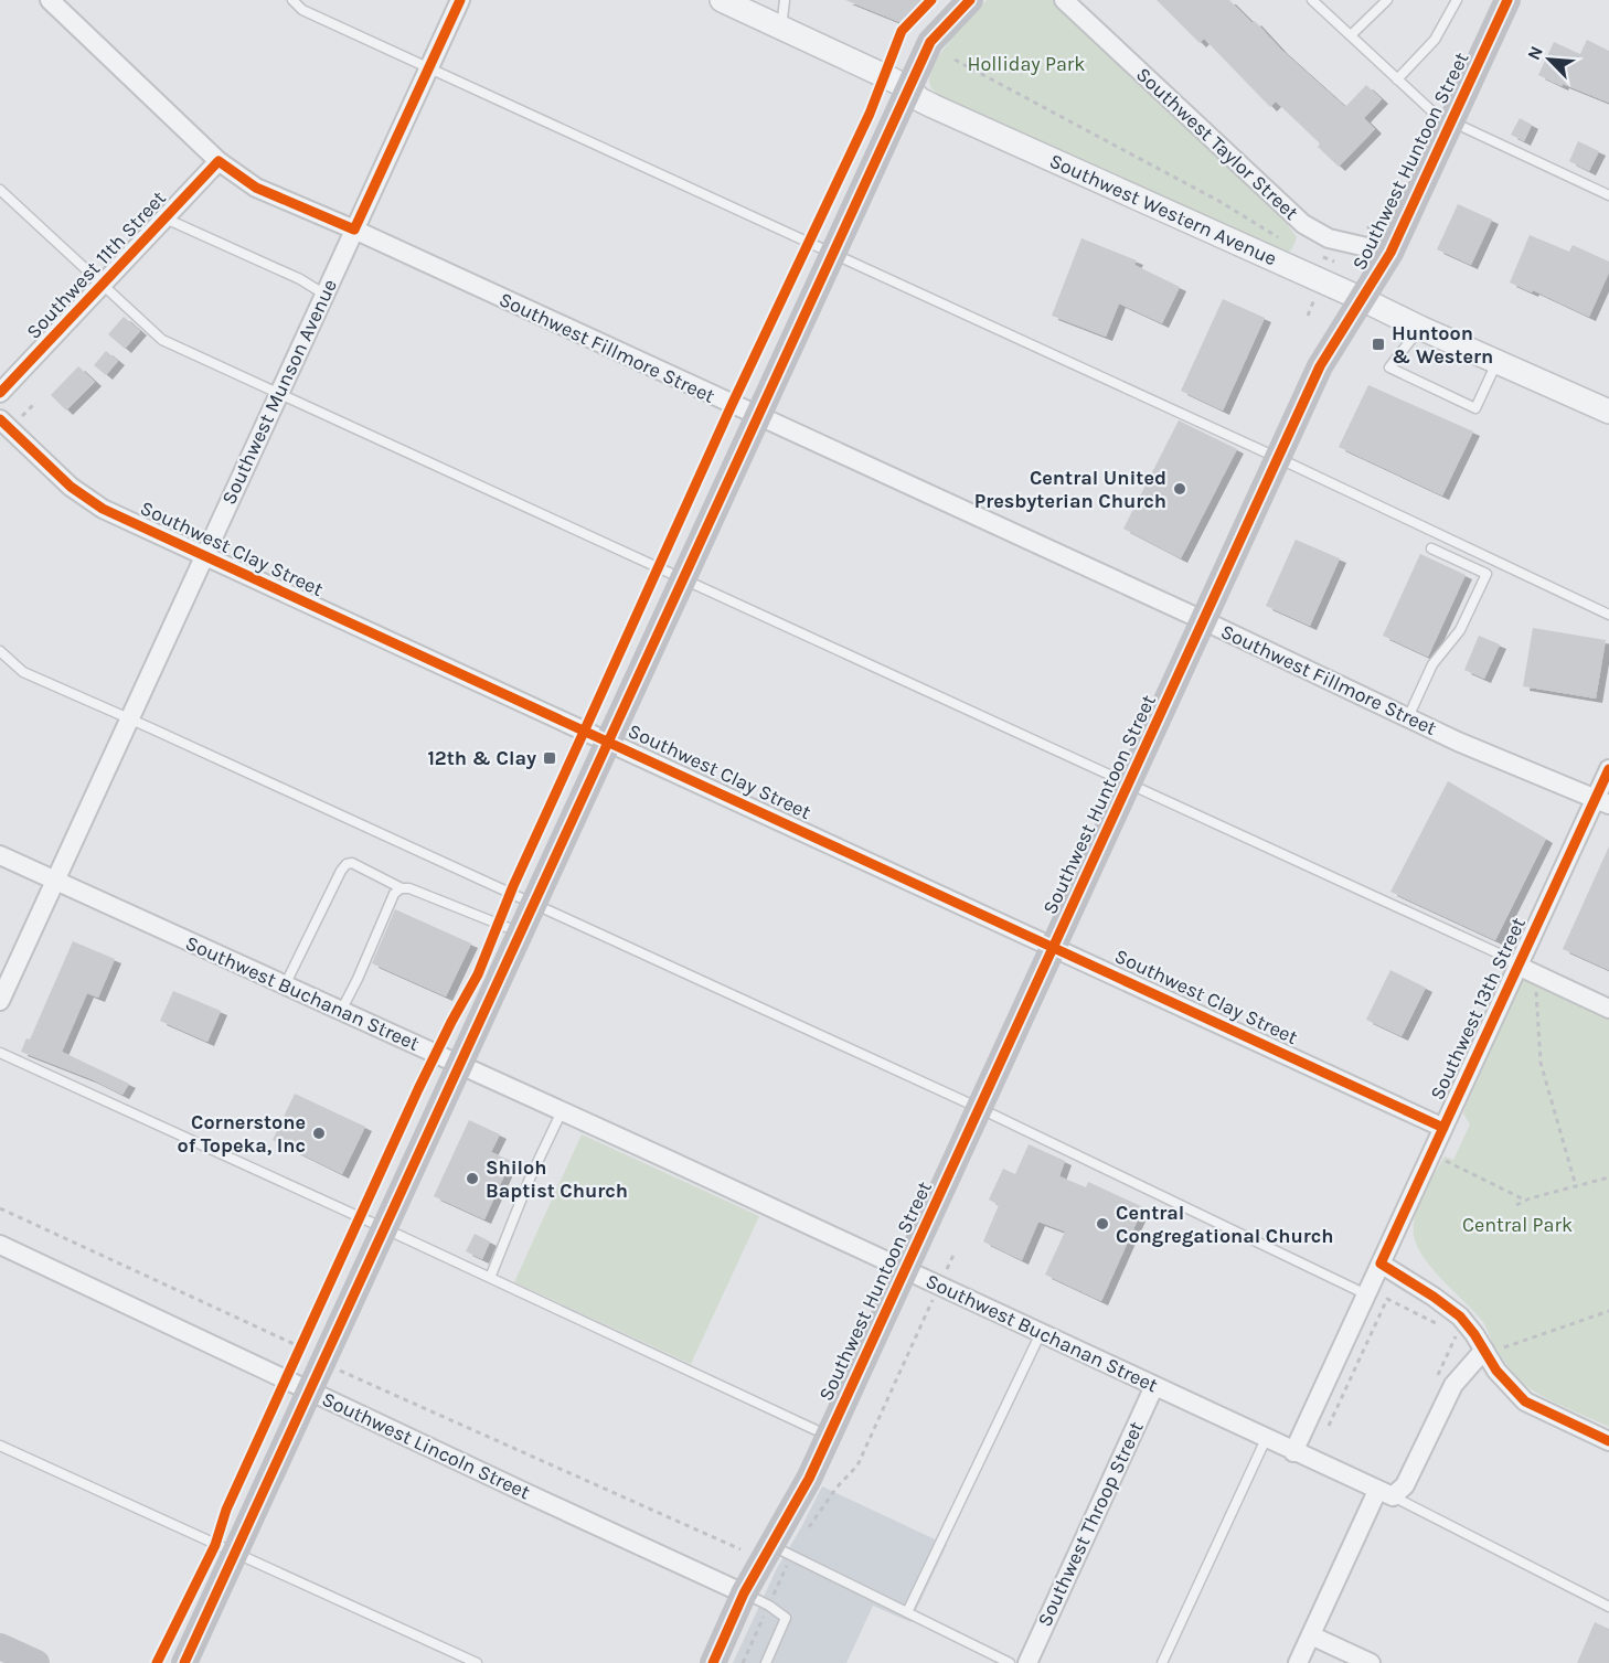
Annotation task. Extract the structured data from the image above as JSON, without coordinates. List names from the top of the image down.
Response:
{
  "streets": {
    "main road": ["Southwest Huntoon Street"],
    "street": [
      "Southwest Taylor Street",
      "Southwest Western Avenue",
      "Southwest 11th Street",
      "Southwest Fillmore Street",
      "Southwest Munson Avenue",
      "Southwest Clay Street",
      "Southwest Buchanan Street",
      "Southwest 13th Street",
      "Southwest Lincoln Street",
      "Southwest Throop Street"
    ]
  },
  "crossings": [
    ["Southwest Taylor Street", "Southwest Huntoon Street"],
    ["Southwest Huntoon Street", "Southwest Western Avenue"],
    ["Southwest Huntoon Street", "Southwest Fillmore Street"],
    ["Southwest Huntoon Street", "Southwest Clay Street"],
    ["Southwest Huntoon Street", "Southwest Buchanan Street"],
    ["Southwest Huntoon Street", "Southwest Lincoln Street"],
    ["Southwest 11th Street", "Southwest Fillmore Street"],
    ["Southwest Fillmore Street", "Southwest Munson Avenue"],
    ["Southwest Fillmore Street", "Southwest 13th Street"],
    ["Southwest Munson Avenue", "Southwest Clay Street"],
    ["Southwest Munson Avenue", "Southwest Buchanan Street"],
    ["Southwest Clay Street", "Southwest 13th Street"],
    ["Southwest Buchanan Street", "Southwest 13th Street"],
    ["Southwest Buchanan Street", "Southwest Throop Street"]
  ],
  "parks": ["Holliday Park", "Central Park"],
  "places": {
    "transit": ["Huntoon & Western", "12th & Clay"],
    "other": [
      "Central United Presbyterian Church",
      "Cornerstone of Topeka, Inc",
      "Shiloh Baptist Church",
      "Central Congregational Church"
    ]
  },
  "north": "top left"
}
